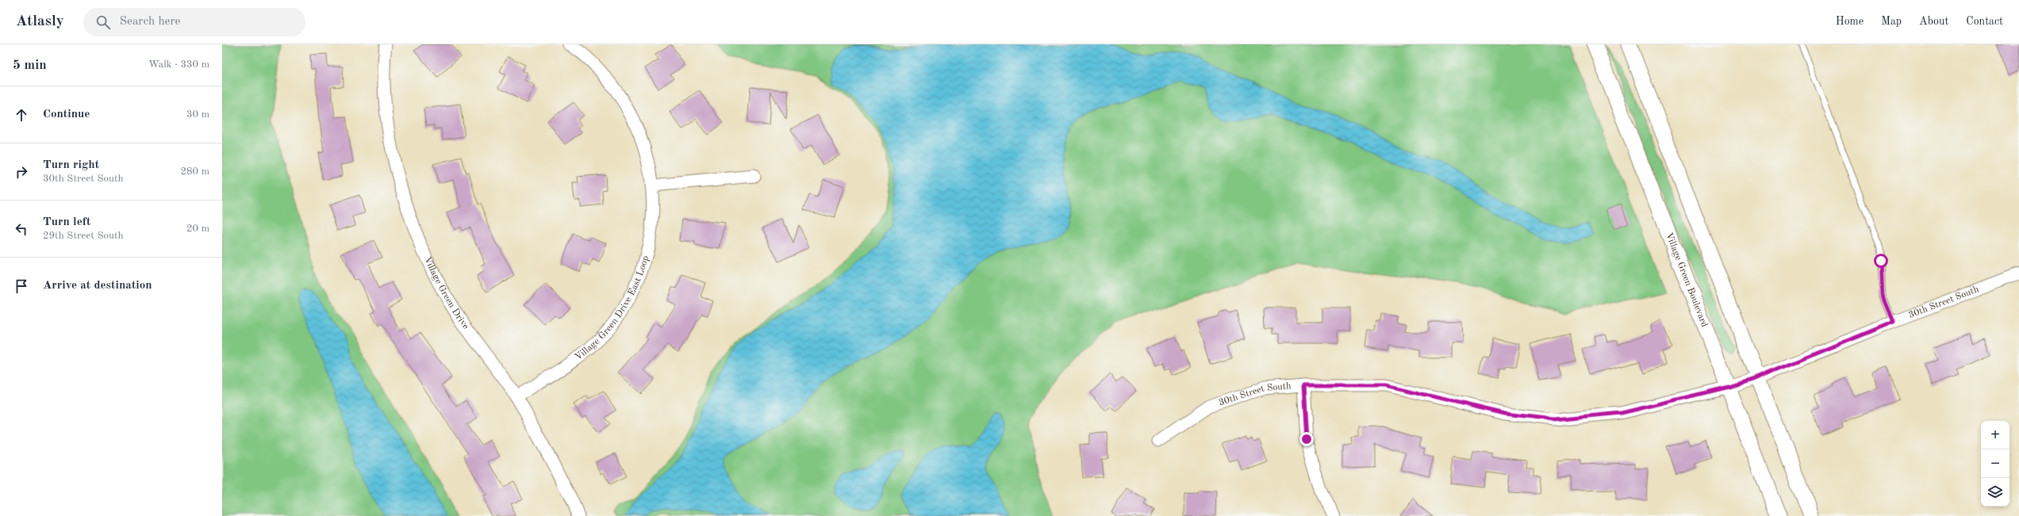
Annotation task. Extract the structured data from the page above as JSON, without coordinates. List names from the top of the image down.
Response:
{
  "streets": {
    "street": [
      "Village Green Boulevard",
      "Village Green Drive",
      "30th Street South",
      "Village Green Drive East Loop"
    ]
  },
  "crossings": [
    ["Village Green Boulevard", "30th Street South"],
    ["Village Green Drive", "Village Green Drive East Loop"]
  ],
  "page": {
    "header": "Atlasly",
    "search": "Search here",
    "nav": [
      "Home",
      "Map",
      "About",
      "Contact"
    ],
    "heading": ["5 min", "Walk · 330 m"],
    "list": [
      ["Continue", "30 m"],
      ["Turn right", "30th Street South", "280 m"],
      ["Turn left", "29th Street South", "20 m"],
      "Arrive at destination"
    ],
    "map_buttons": ["+", "−"]
  }
}
